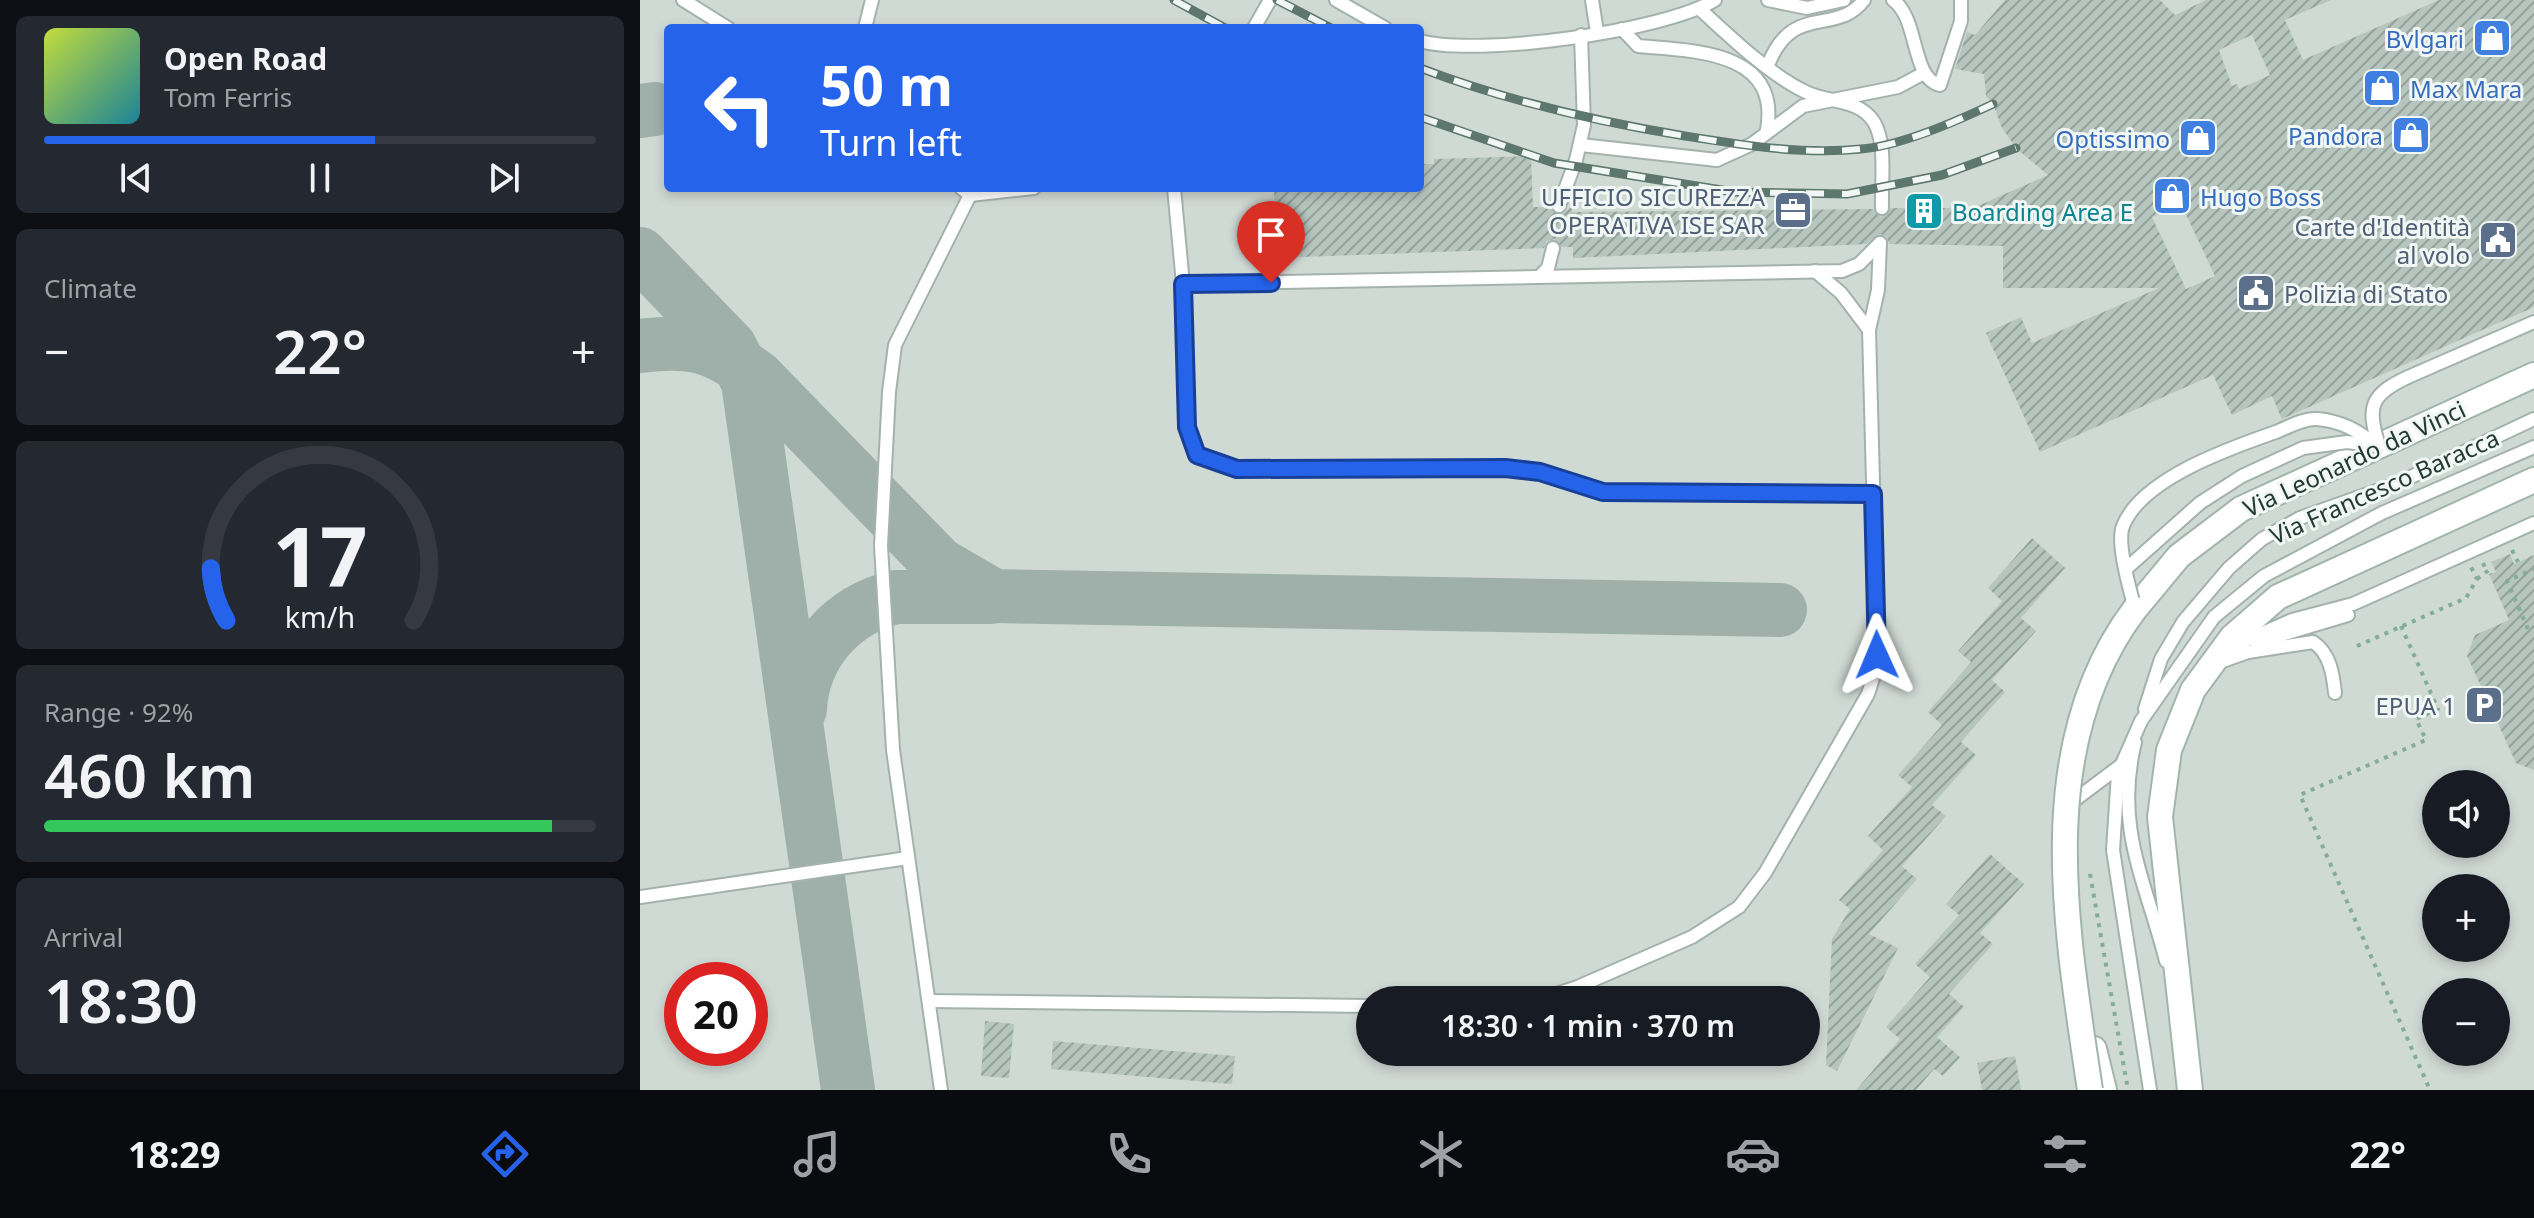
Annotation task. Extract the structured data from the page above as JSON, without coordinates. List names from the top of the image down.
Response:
{
  "streets": {
    "main road": ["Via Leonardo da Vinci"],
    "lane": ["Via Francesco Baracca"]
  },
  "places": {
    "shop": [
      "Bvlgari",
      "Max Mara",
      "Pandora",
      "Optissimo",
      "Hugo Boss"
    ],
    "office": ["UFFICIO SICUREZZA OPERATIVA ISE SAR"],
    "building": ["Boarding Area E"],
    "public building": ["Carte d'Identità al volo", "Polizia di Stato"],
    "parking": ["EPUA 1"]
  },
  "page": {
    "turn": ["50 m", "Turn left"],
    "song": ["Open Road", "Tom Ferris"],
    "tile": [
      "Climate",
      ["Range · 92%", "460 km"],
      ["Arrival", "18:30"]
    ],
    "heat": ["−", "22°", "+"],
    "map_buttons": ["+", "−"],
    "limit": "20",
    "trip": "18:30 · 1 min · 370 m",
    "tabs": ["18:29", "22°"],
    "gauge": ["17", "km/h"]
  }
}
